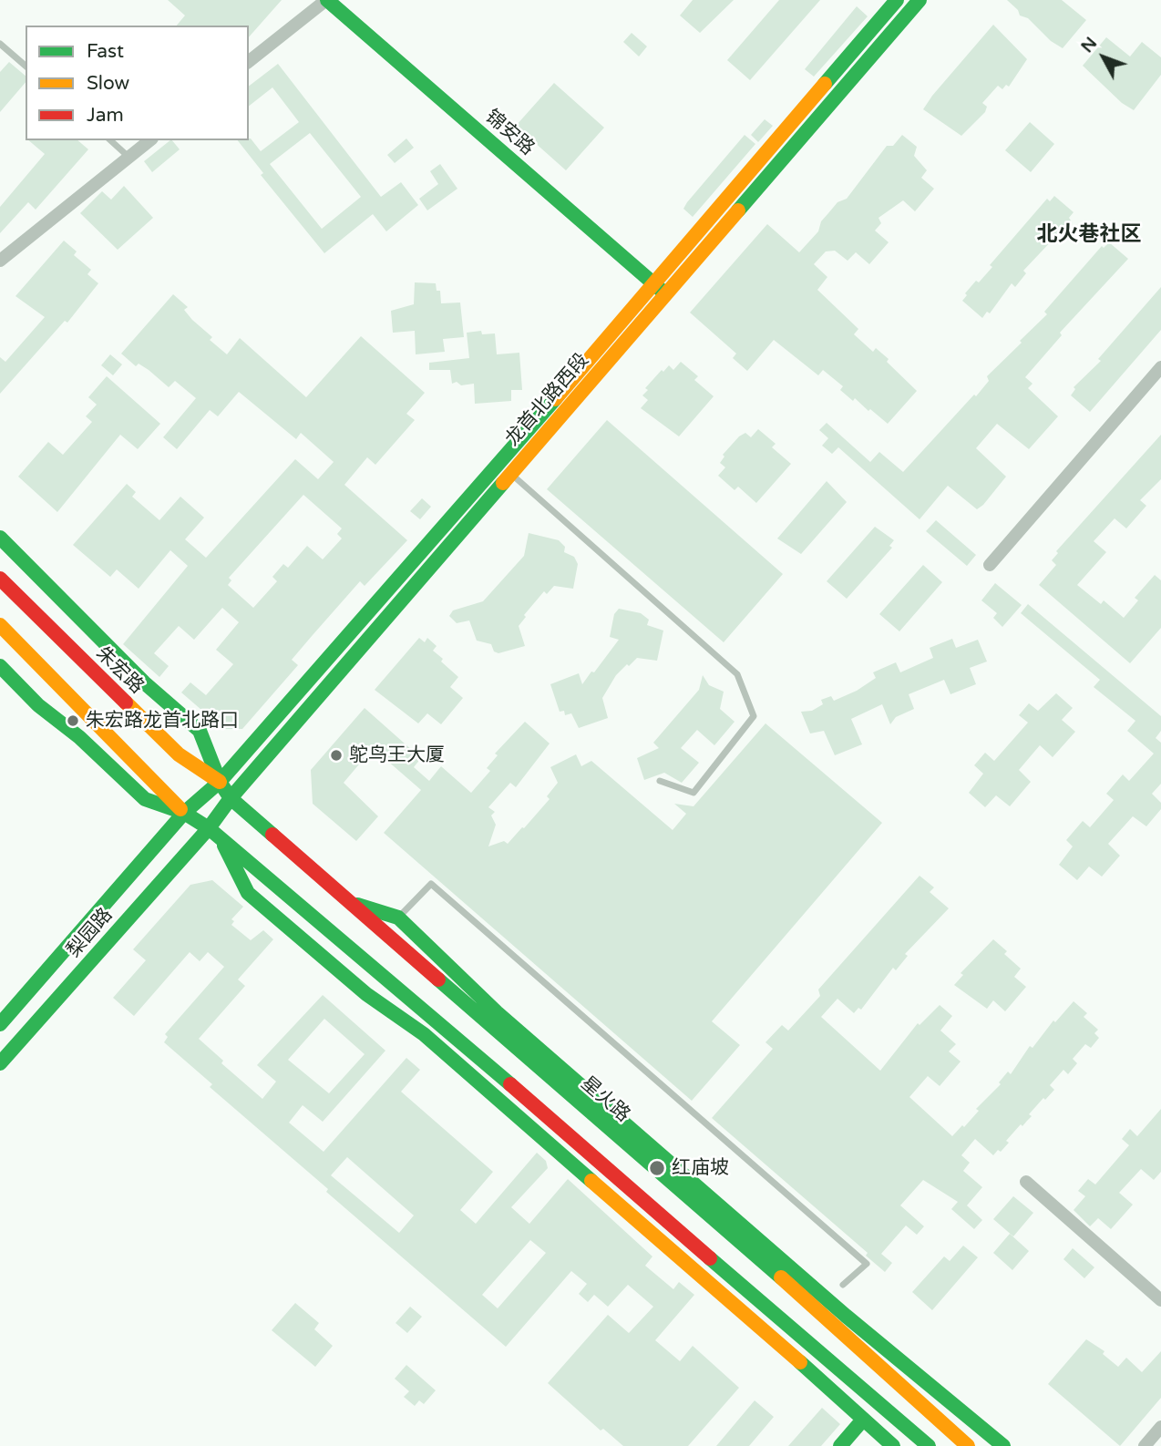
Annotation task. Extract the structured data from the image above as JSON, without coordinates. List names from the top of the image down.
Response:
{
  "streets": {
    "main road": [
      "锦安路",
      "龙首北路西段",
      "朱宏路",
      "梨园路",
      "星火路"
    ]
  },
  "crossings": [
    ["锦安路", "龙首北路西段"],
    ["龙首北路西段", "朱宏路"],
    ["龙首北路西段", "梨园路"],
    ["龙首北路西段", "星火路"],
    ["朱宏路", "星火路"]
  ],
  "districts": ["北火巷社区"],
  "places": ["朱宏路龙首北路口", "鸵鸟王大厦", "红庙坡"],
  "legend": ["Fast", "Slow", "Jam"],
  "north": "top left"
}
